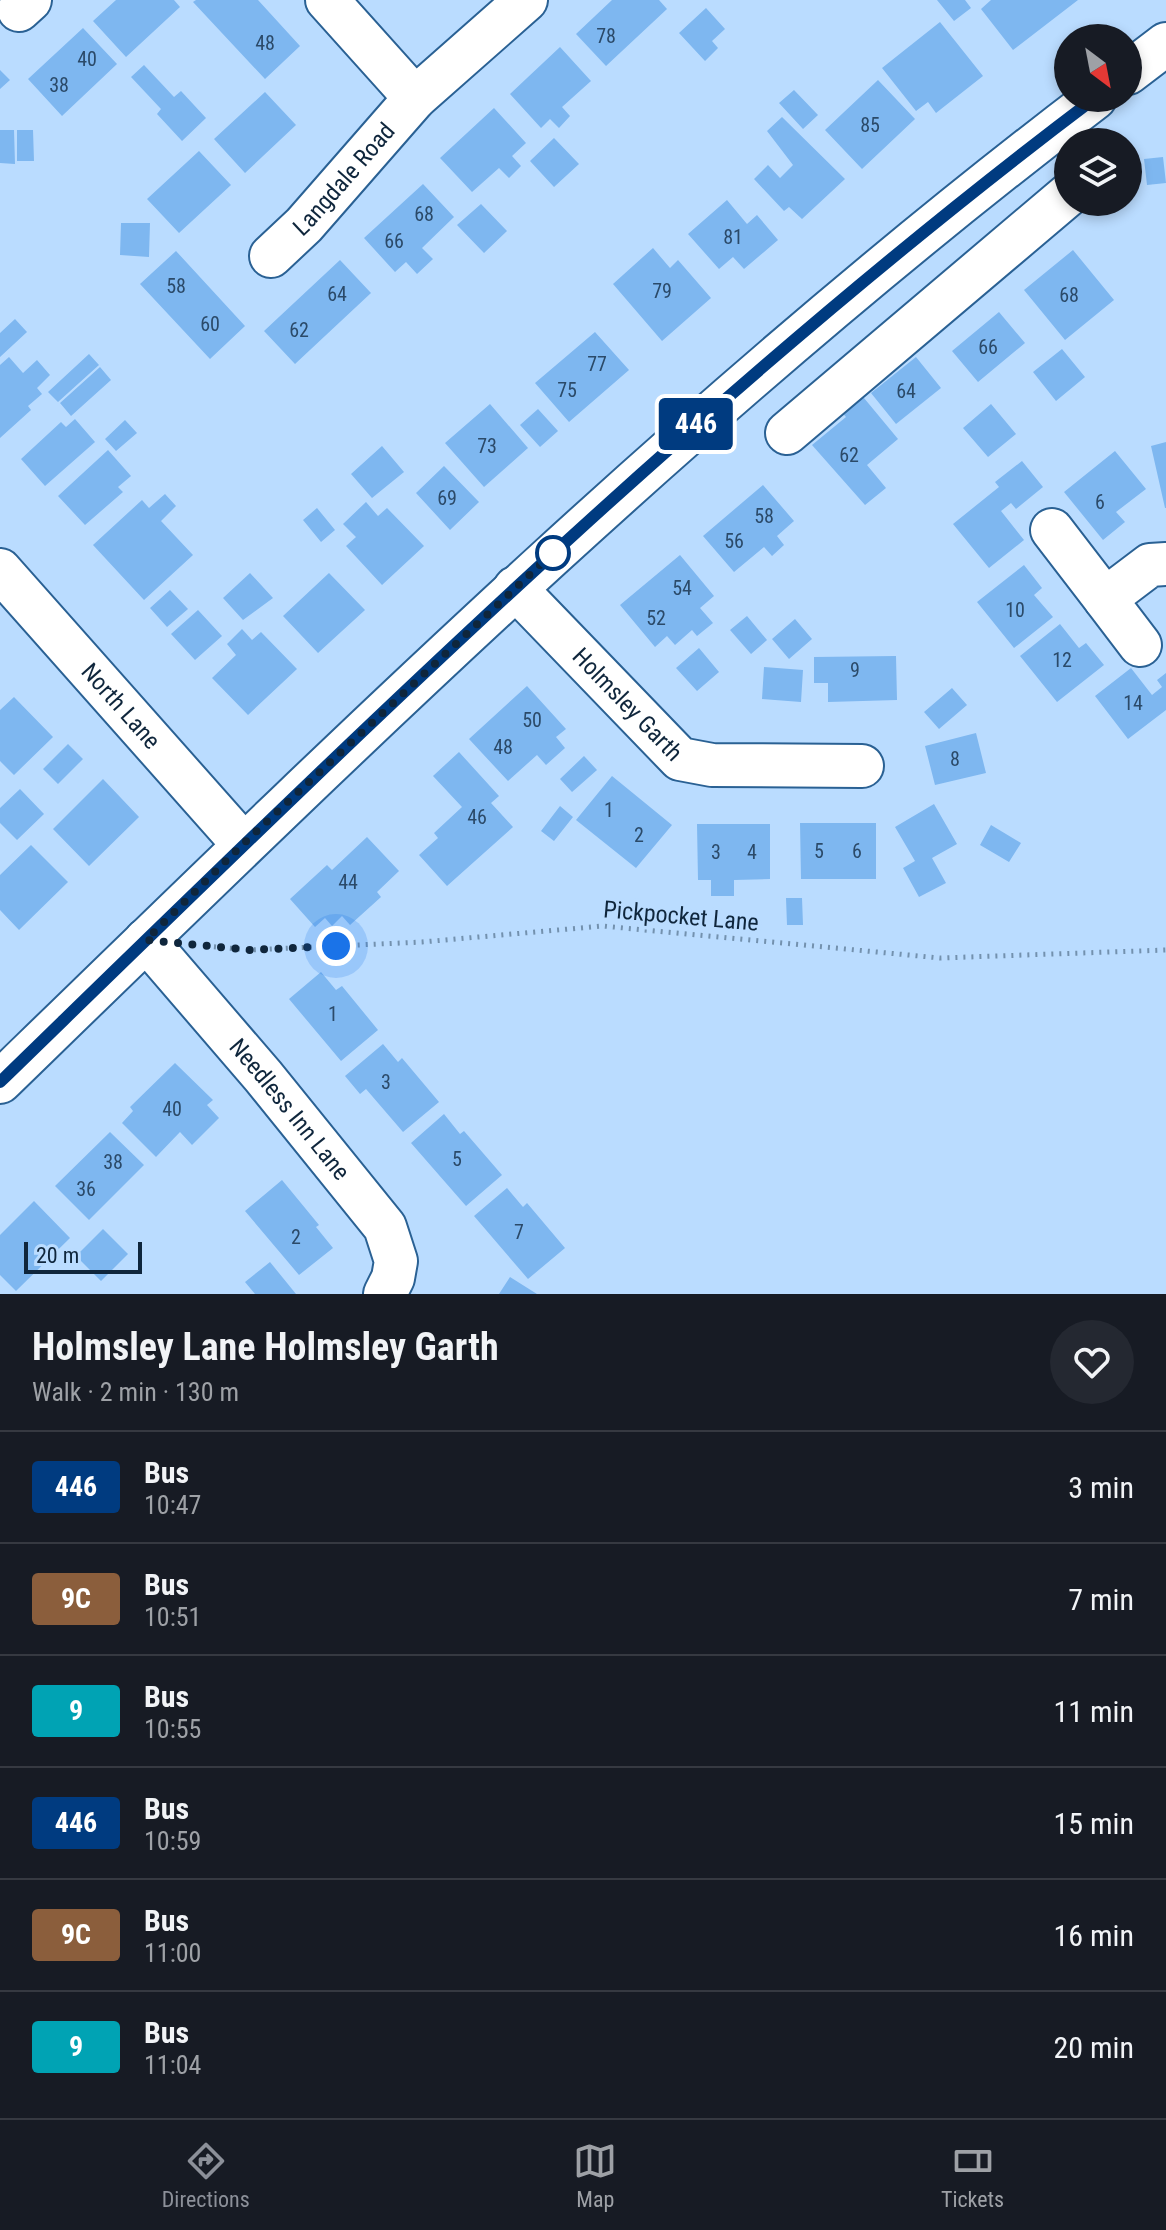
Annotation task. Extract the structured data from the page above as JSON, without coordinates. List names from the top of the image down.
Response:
{
  "streets": {
    "street": [
      "Langdale Road",
      "Holmsley Garth",
      "North Lane",
      "Needless Inn Lane"
    ],
    "path": ["Pickpocket Lane"]
  },
  "crossings": [
    ["Pickpocket Lane", "Needless Inn Lane"]
  ],
  "lines": ["bus line 446"],
  "house_numbers": [
    "78",
    "48",
    "40",
    "38",
    "85",
    "68",
    "81",
    "66",
    "58",
    "79",
    "64",
    "68",
    "60",
    "62",
    "66",
    "77",
    "75",
    "64",
    "73",
    "62",
    "69",
    "6",
    "58",
    "56",
    "54",
    "10",
    "52",
    "12",
    "9",
    "14",
    "50",
    "48",
    "8",
    "1",
    "46",
    "2",
    "5",
    "6",
    "3",
    "4",
    "44",
    "1",
    "3",
    "40",
    "5",
    "38",
    "36",
    "7",
    "2"
  ],
  "scale_bar": "20 m",
  "north": "bottom right",
  "page": {
    "on_map": "446",
    "scale": "20 m",
    "heading": ["Holmsley Lane Holmsley Garth", "Walk · 2 min · 130 m"],
    "list": [
      {
        "mark": "446",
        "name": "Bus",
        "note": "10:47",
        "value": "3 min"
      },
      {
        "mark": "9C",
        "name": "Bus",
        "note": "10:51",
        "value": "7 min"
      },
      {
        "mark": "9",
        "name": "Bus",
        "note": "10:55",
        "value": "11 min"
      },
      {
        "mark": "446",
        "name": "Bus",
        "note": "10:59",
        "value": "15 min"
      },
      {
        "mark": "9C",
        "name": "Bus",
        "note": "11:00",
        "value": "16 min"
      },
      {
        "mark": "9",
        "name": "Bus",
        "note": "11:04",
        "value": "20 min"
      }
    ],
    "tabs": ["Directions", "Map", "Tickets"]
  }
}
